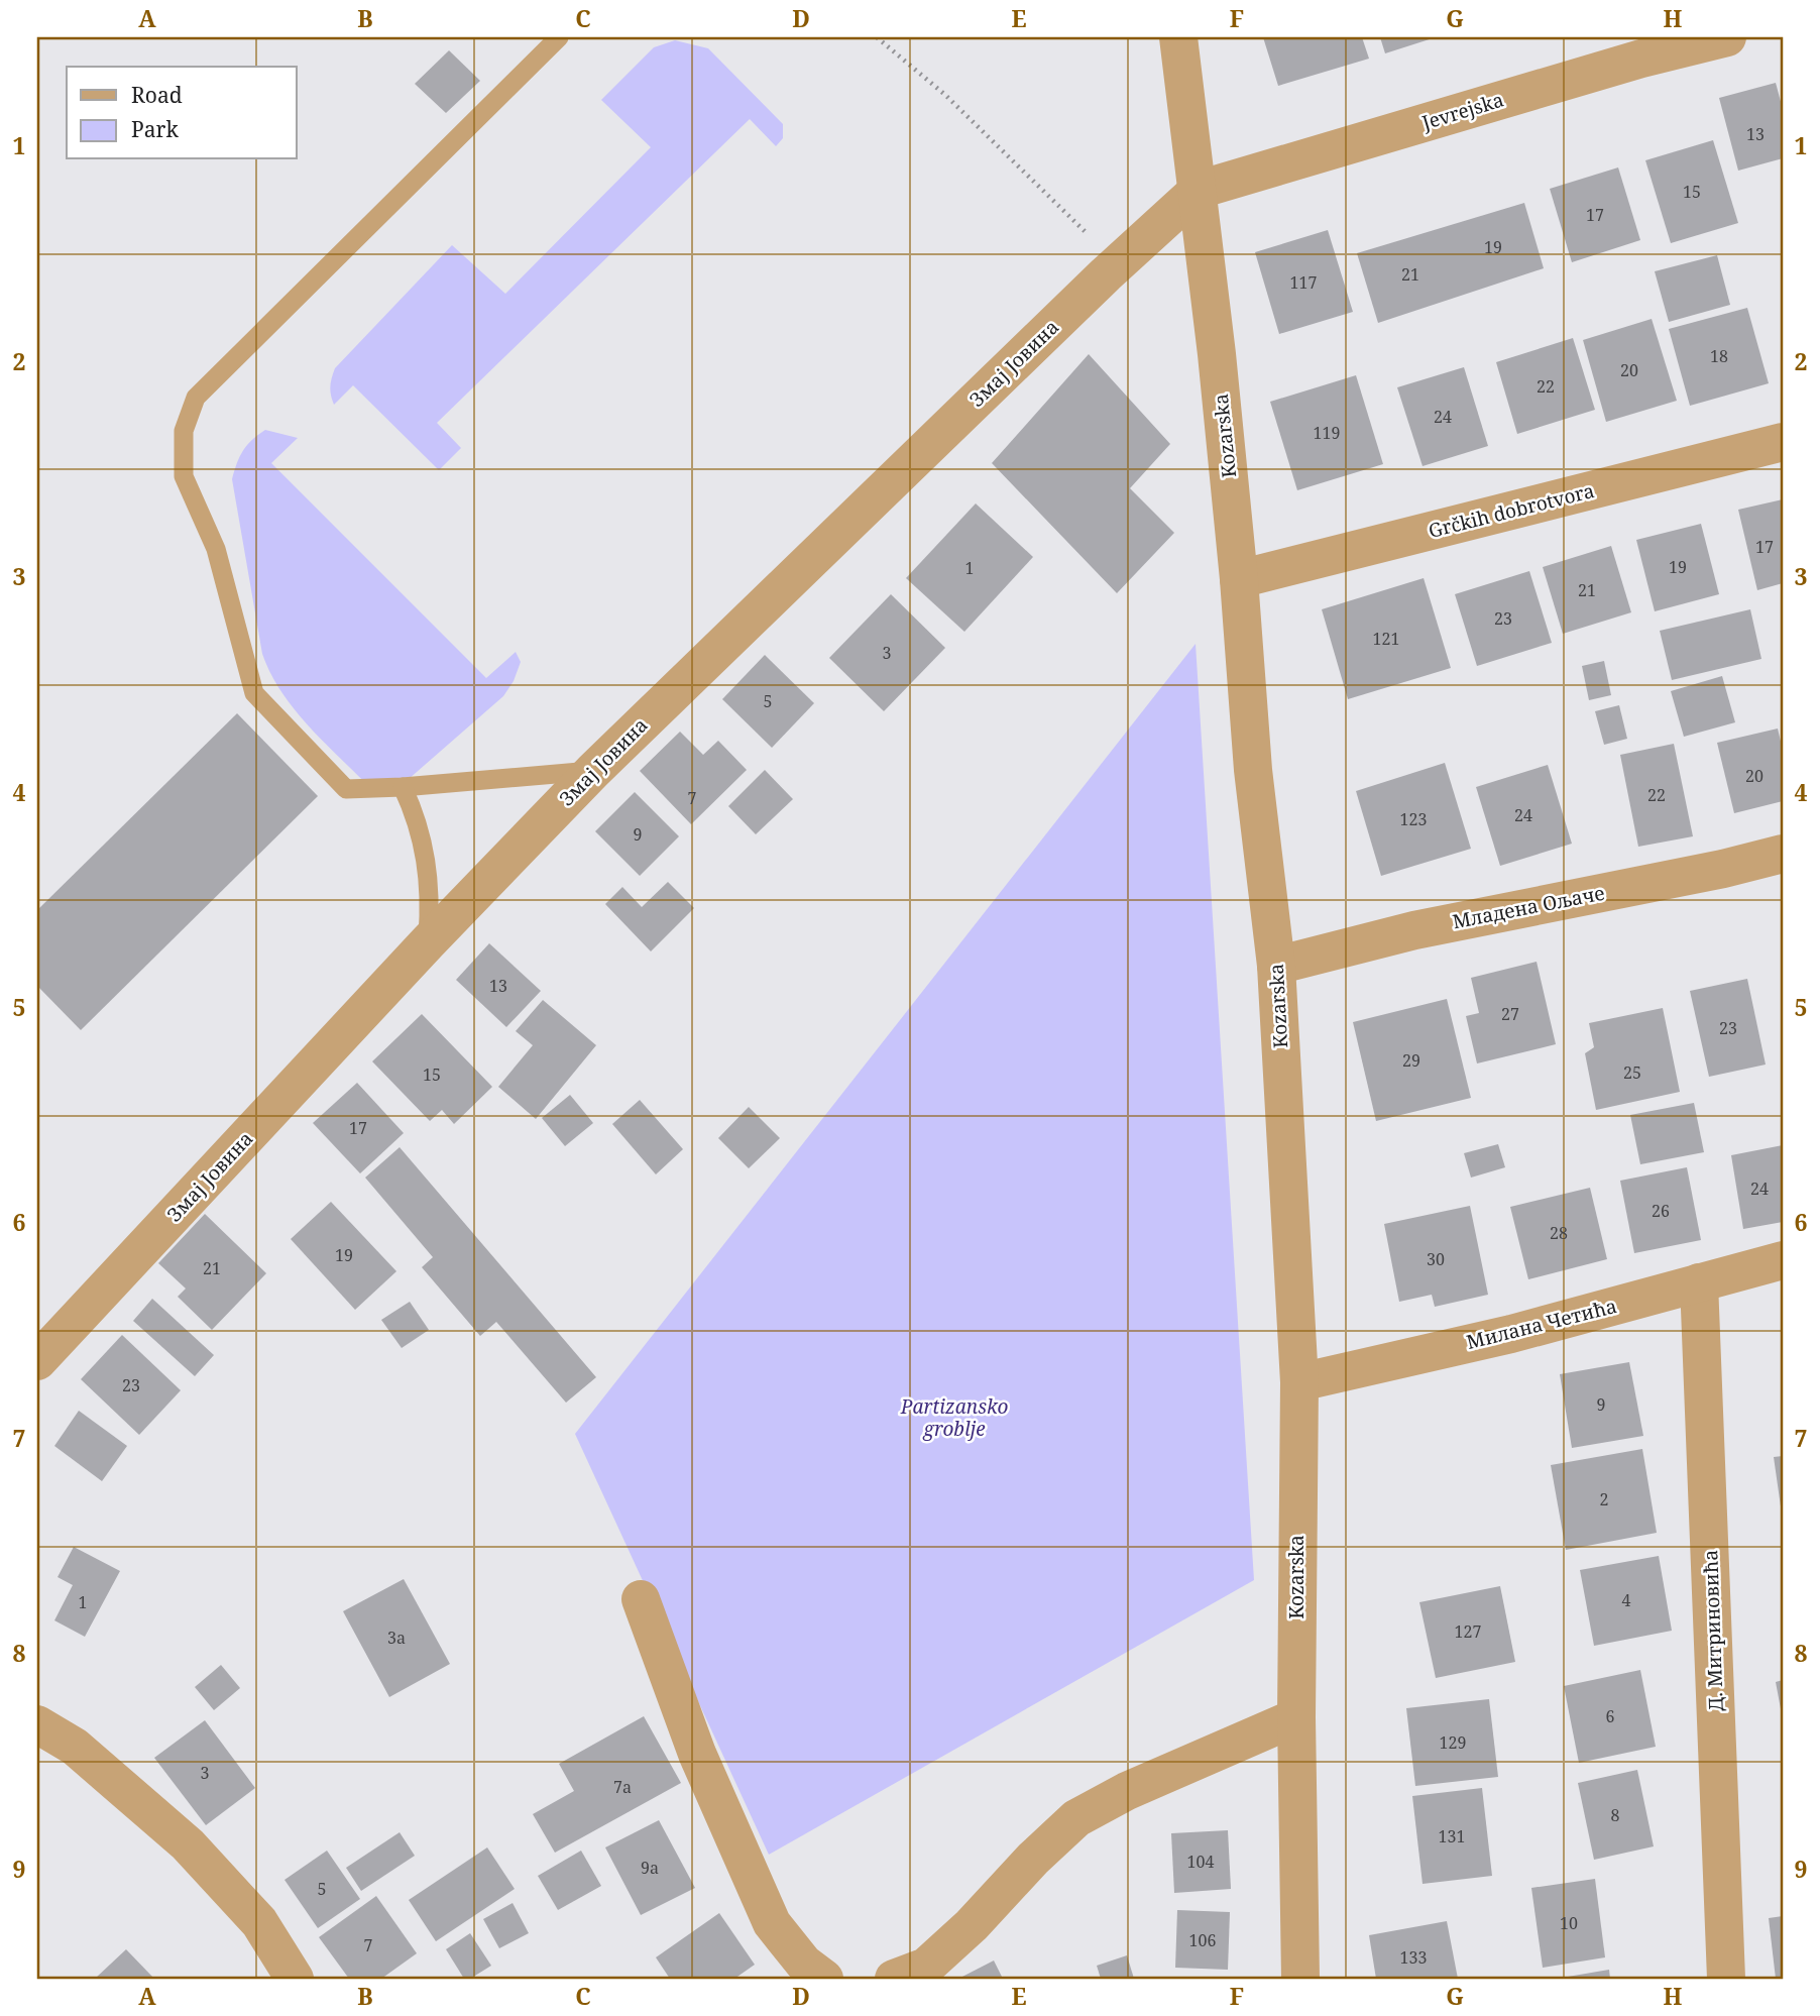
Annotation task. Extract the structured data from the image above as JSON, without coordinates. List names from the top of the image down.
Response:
{
  "streets": {
    "street": [
      "Jevrejska",
      "Змај Јовина",
      "Kozarska",
      "Grčkih dobrotvora",
      "Младена Ољаче",
      "Милана Четића",
      "Д. Митриновића"
    ]
  },
  "crossings": [
    ["Jevrejska", "Змај Јовина"],
    ["Jevrejska", "Kozarska"],
    ["Змај Јовина", "Kozarska"],
    ["Kozarska", "Grčkih dobrotvora"],
    ["Kozarska", "Младена Ољаче"],
    ["Kozarska", "Милана Четића"],
    ["Милана Четића", "Д. Митриновића"]
  ],
  "parks": ["Partizansko groblje"],
  "house_numbers": [
    "13",
    "15",
    "17",
    "19",
    "21",
    "117",
    "18",
    "20",
    "22",
    "24",
    "119",
    "17",
    "19",
    "1",
    "21",
    "23",
    "121",
    "3",
    "5",
    "20",
    "22",
    "7",
    "24",
    "123",
    "9",
    "13",
    "27",
    "23",
    "29",
    "25",
    "15",
    "17",
    "24",
    "26",
    "28",
    "19",
    "30",
    "21",
    "23",
    "9",
    "2",
    "4",
    "1",
    "127",
    "3a",
    "6",
    "129",
    "3",
    "7a",
    "8",
    "131",
    "104",
    "9a",
    "5",
    "10",
    "106",
    "7",
    "133"
  ],
  "legend": ["Road", "Park"],
  "grid": {
    "columns": [
      "A",
      "B",
      "C",
      "D",
      "E",
      "F",
      "G",
      "H"
    ],
    "rows": [
      "1",
      "2",
      "3",
      "4",
      "5",
      "6",
      "7",
      "8",
      "9"
    ]
  }
}
